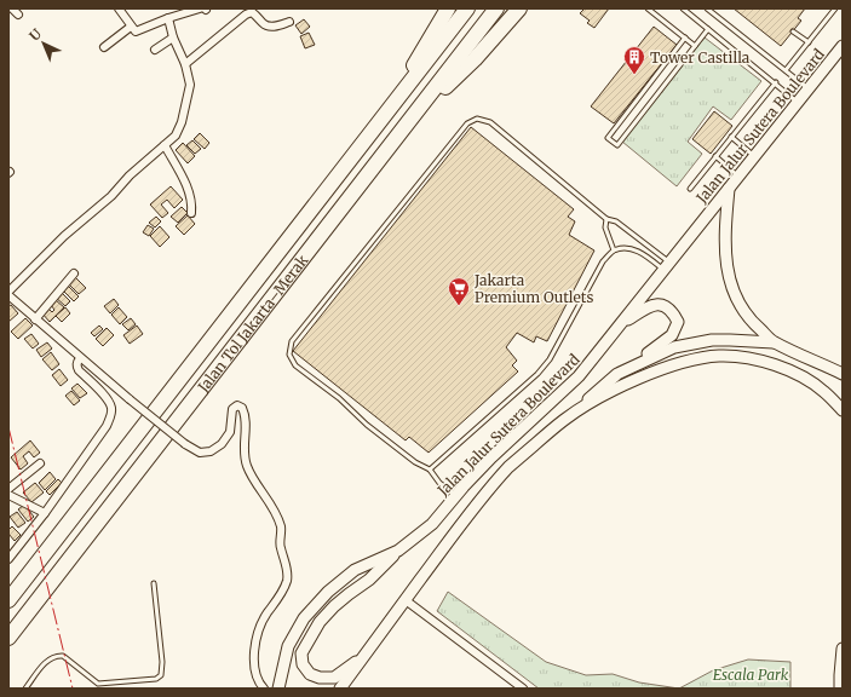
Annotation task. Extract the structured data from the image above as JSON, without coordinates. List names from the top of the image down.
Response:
{
  "streets": {
    "highway": ["Jalan Tol Jakarta–Merak"],
    "main road": ["Jalan Jalur Sutera Boulevard"]
  },
  "parks": ["Escala Park"],
  "places": {
    "building": ["Tower Castilla"],
    "supermarket": ["Jakarta Premium Outlets"]
  },
  "north": "top left"
}
